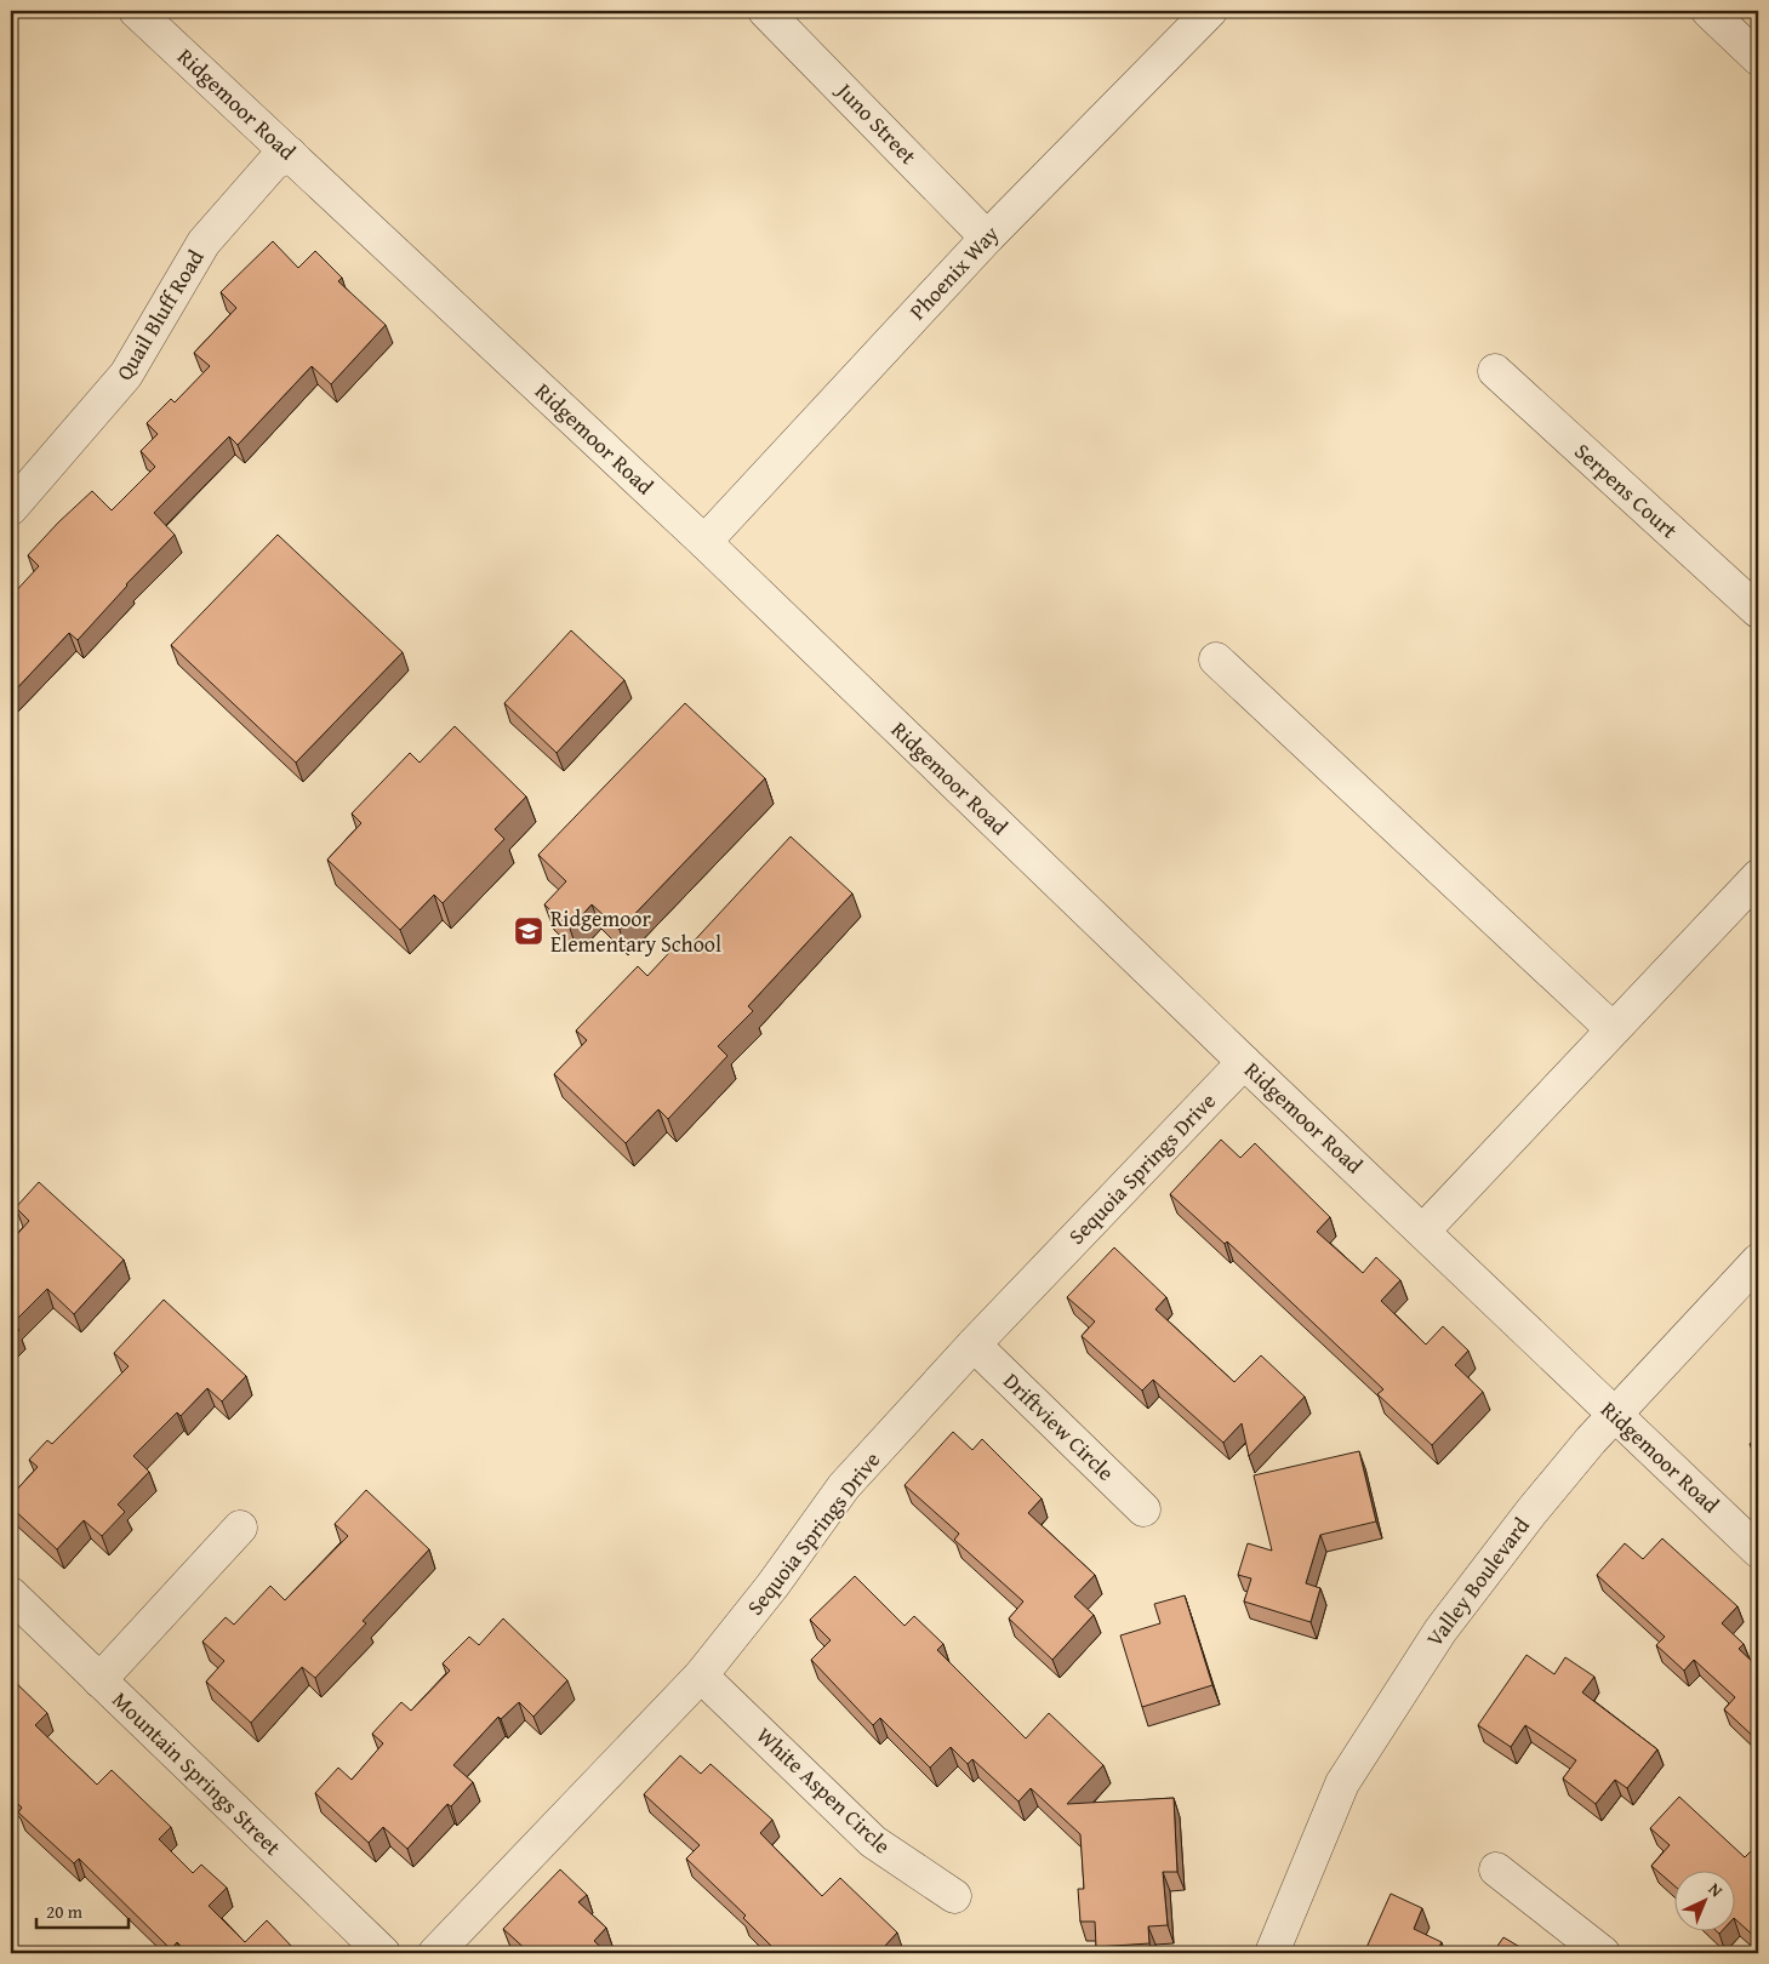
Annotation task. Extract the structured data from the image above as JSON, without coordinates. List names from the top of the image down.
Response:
{
  "streets": {
    "street": [
      "Ridgemoor Road",
      "Juno Street",
      "Phoenix Way",
      "Quail Bluff Road",
      "Serpens Court",
      "Sequoia Springs Drive",
      "Driftview Circle",
      "Valley Boulevard",
      "Mountain Springs Street",
      "White Aspen Circle"
    ]
  },
  "crossings": [
    ["Ridgemoor Road", "Phoenix Way"],
    ["Ridgemoor Road", "Quail Bluff Road"],
    ["Ridgemoor Road", "Sequoia Springs Drive"],
    ["Ridgemoor Road", "Valley Boulevard"],
    ["Juno Street", "Phoenix Way"],
    ["Sequoia Springs Drive", "Driftview Circle"],
    ["Sequoia Springs Drive", "White Aspen Circle"]
  ],
  "places": {
    "school or university": ["Ridgemoor Elementary School"]
  },
  "scale_bar": "20 m",
  "north": "top right"
}
